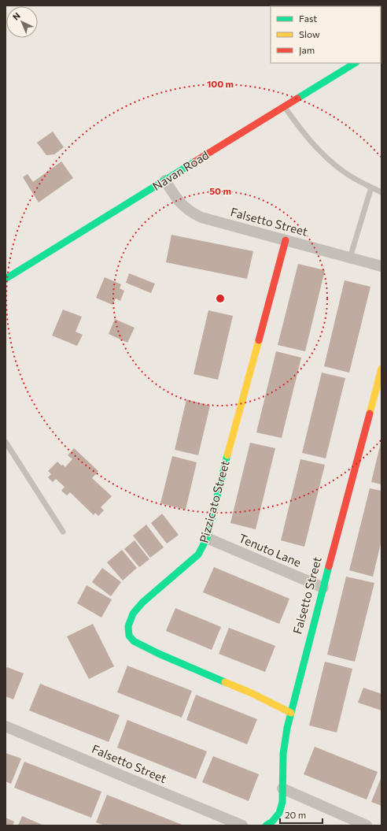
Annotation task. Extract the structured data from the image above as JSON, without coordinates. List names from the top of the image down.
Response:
{
  "streets": {
    "street": [
      "Navan Road",
      "Falsetto Street",
      "Pizzicato Street",
      "Tenuto Lane"
    ]
  },
  "crossings": [
    ["Navan Road", "Falsetto Street"],
    ["Falsetto Street", "Pizzicato Street"],
    ["Falsetto Street", "Tenuto Lane"],
    ["Pizzicato Street", "Tenuto Lane"]
  ],
  "legend": ["Fast", "Slow", "Jam"],
  "scale_bar": "20 m",
  "north": "top left",
  "rings": ["100 m", "50 m"]
}
